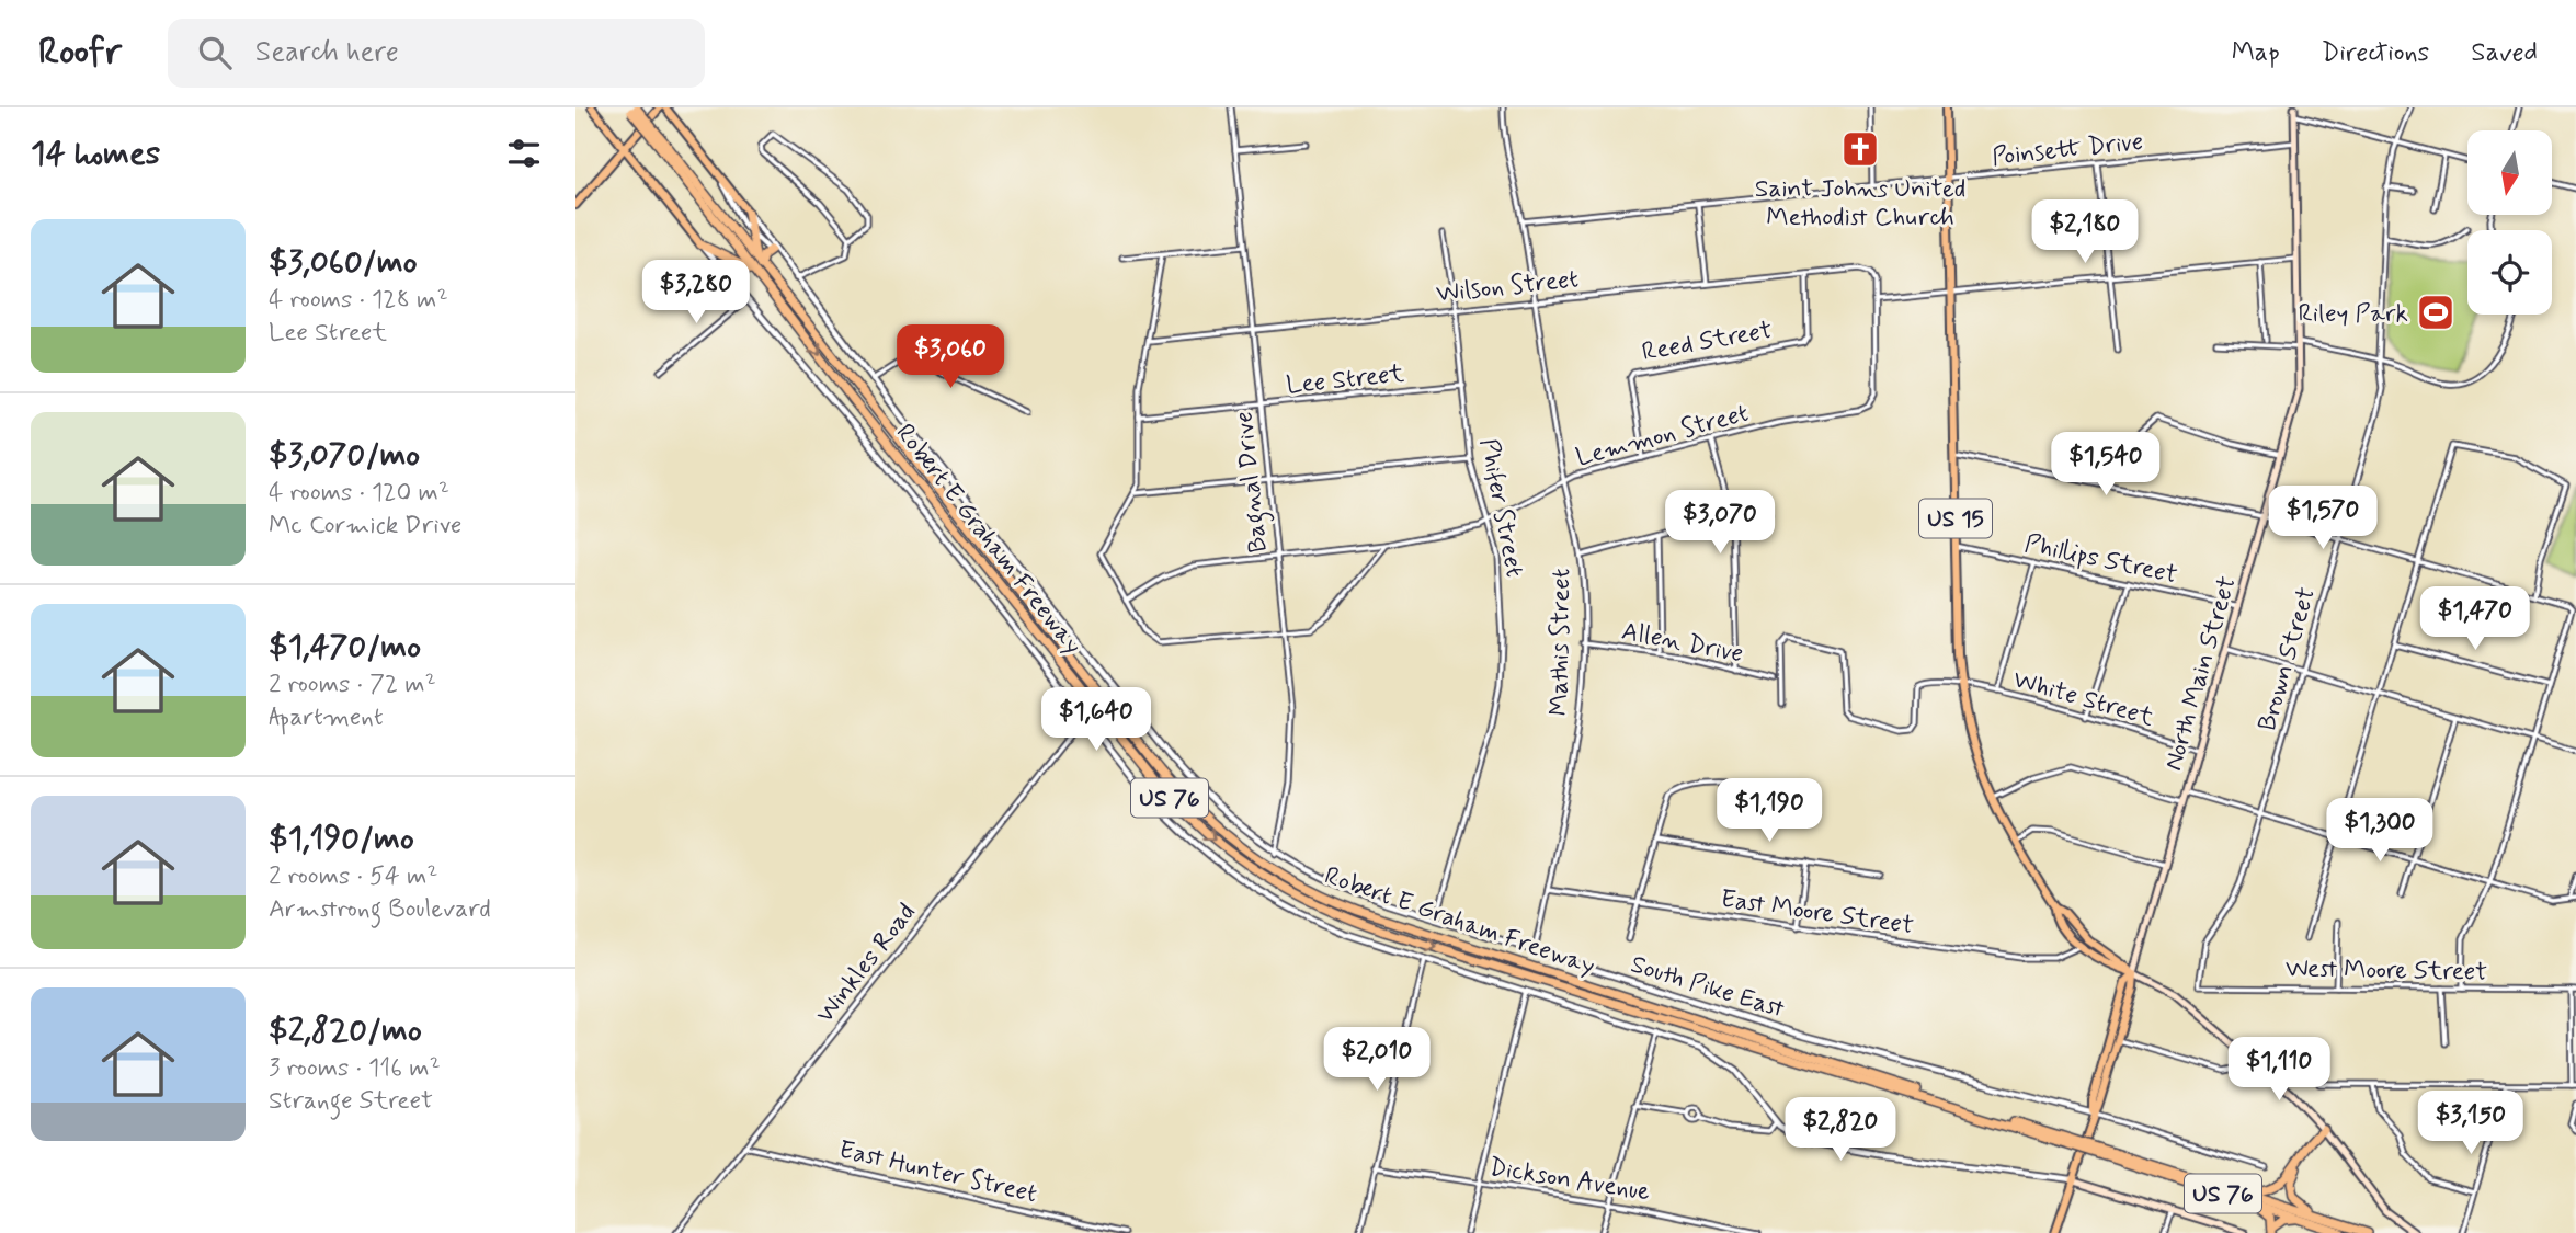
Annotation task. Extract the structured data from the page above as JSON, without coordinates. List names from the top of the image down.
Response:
{
  "streets": {
    "highway": ["Robert E Graham Freeway", "US 76"],
    "main road": ["US 15", "North Main Street", "South Pike East"],
    "street": [
      "Poinsett Drive",
      "Wilson Street",
      "Reed Street",
      "Lee Street",
      "Lemmon Street",
      "Bagnal Drive",
      "Phifer Street",
      "Phillips Street",
      "Allen Drive",
      "Mathis Street",
      "Brown Street",
      "White Street",
      "East Moore Street",
      "Winkles Road",
      "West Moore Street",
      "East Hunter Street",
      "Dickson Avenue"
    ]
  },
  "crossings": [
    ["Poinsett Drive", "US 15"],
    ["Poinsett Drive", "Mathis Street"],
    ["Poinsett Drive", "North Main Street"],
    ["Wilson Street", "Reed Street"],
    ["Wilson Street", "Lemmon Street"],
    ["Wilson Street", "Bagnal Drive"],
    ["Wilson Street", "Phifer Street"],
    ["Wilson Street", "Mathis Street"],
    ["Reed Street", "Lemmon Street"],
    ["Lee Street", "Bagnal Drive"],
    ["Lee Street", "Phifer Street"],
    ["Lemmon Street", "Bagnal Drive"],
    ["Lemmon Street", "Phifer Street"],
    ["Lemmon Street", "Mathis Street"],
    ["Bagnal Drive", "South Pike East"],
    ["Phifer Street", "South Pike East"],
    ["US 15", "Phillips Street"],
    ["US 15", "White Street"],
    ["Phillips Street", "North Main Street"],
    ["Allen Drive", "Mathis Street"],
    ["Mathis Street", "East Moore Street"],
    ["Mathis Street", "South Pike East"],
    ["Brown Street", "West Moore Street"],
    ["North Main Street", "White Street"],
    ["Winkles Road", "East Hunter Street"]
  ],
  "places": {
    "church": ["Saint Johns United Methodist Church"],
    "sports": ["Riley Park"]
  },
  "north": "bottom",
  "page": {
    "header": "Roofr",
    "search": "Search here",
    "nav": ["Map", "Directions", "Saved"],
    "heading": "14 homes",
    "list": [
      {
        "name": "$3,060/mo",
        "note": "4 rooms · 128 m² · Lee Street"
      },
      {
        "name": "$3,070/mo",
        "note": "4 rooms · 120 m² · Mc Cormick Drive"
      },
      {
        "name": "$1,470/mo",
        "note": "2 rooms · 72 m² · Apartment"
      },
      {
        "name": "$1,190/mo",
        "note": "2 rooms · 54 m² · Armstrong Boulevard"
      },
      {
        "name": "$2,820/mo",
        "note": "3 rooms · 116 m² · Strange Street"
      }
    ],
    "price": [
      "$2,180",
      "$3,280",
      "$3,060",
      "$1,540",
      "$1,570",
      "$3,070",
      "$1,470",
      "$1,640",
      "$1,190",
      "$1,300",
      "$2,010",
      "$1,110",
      "$3,150",
      "$2,820"
    ]
  }
}
